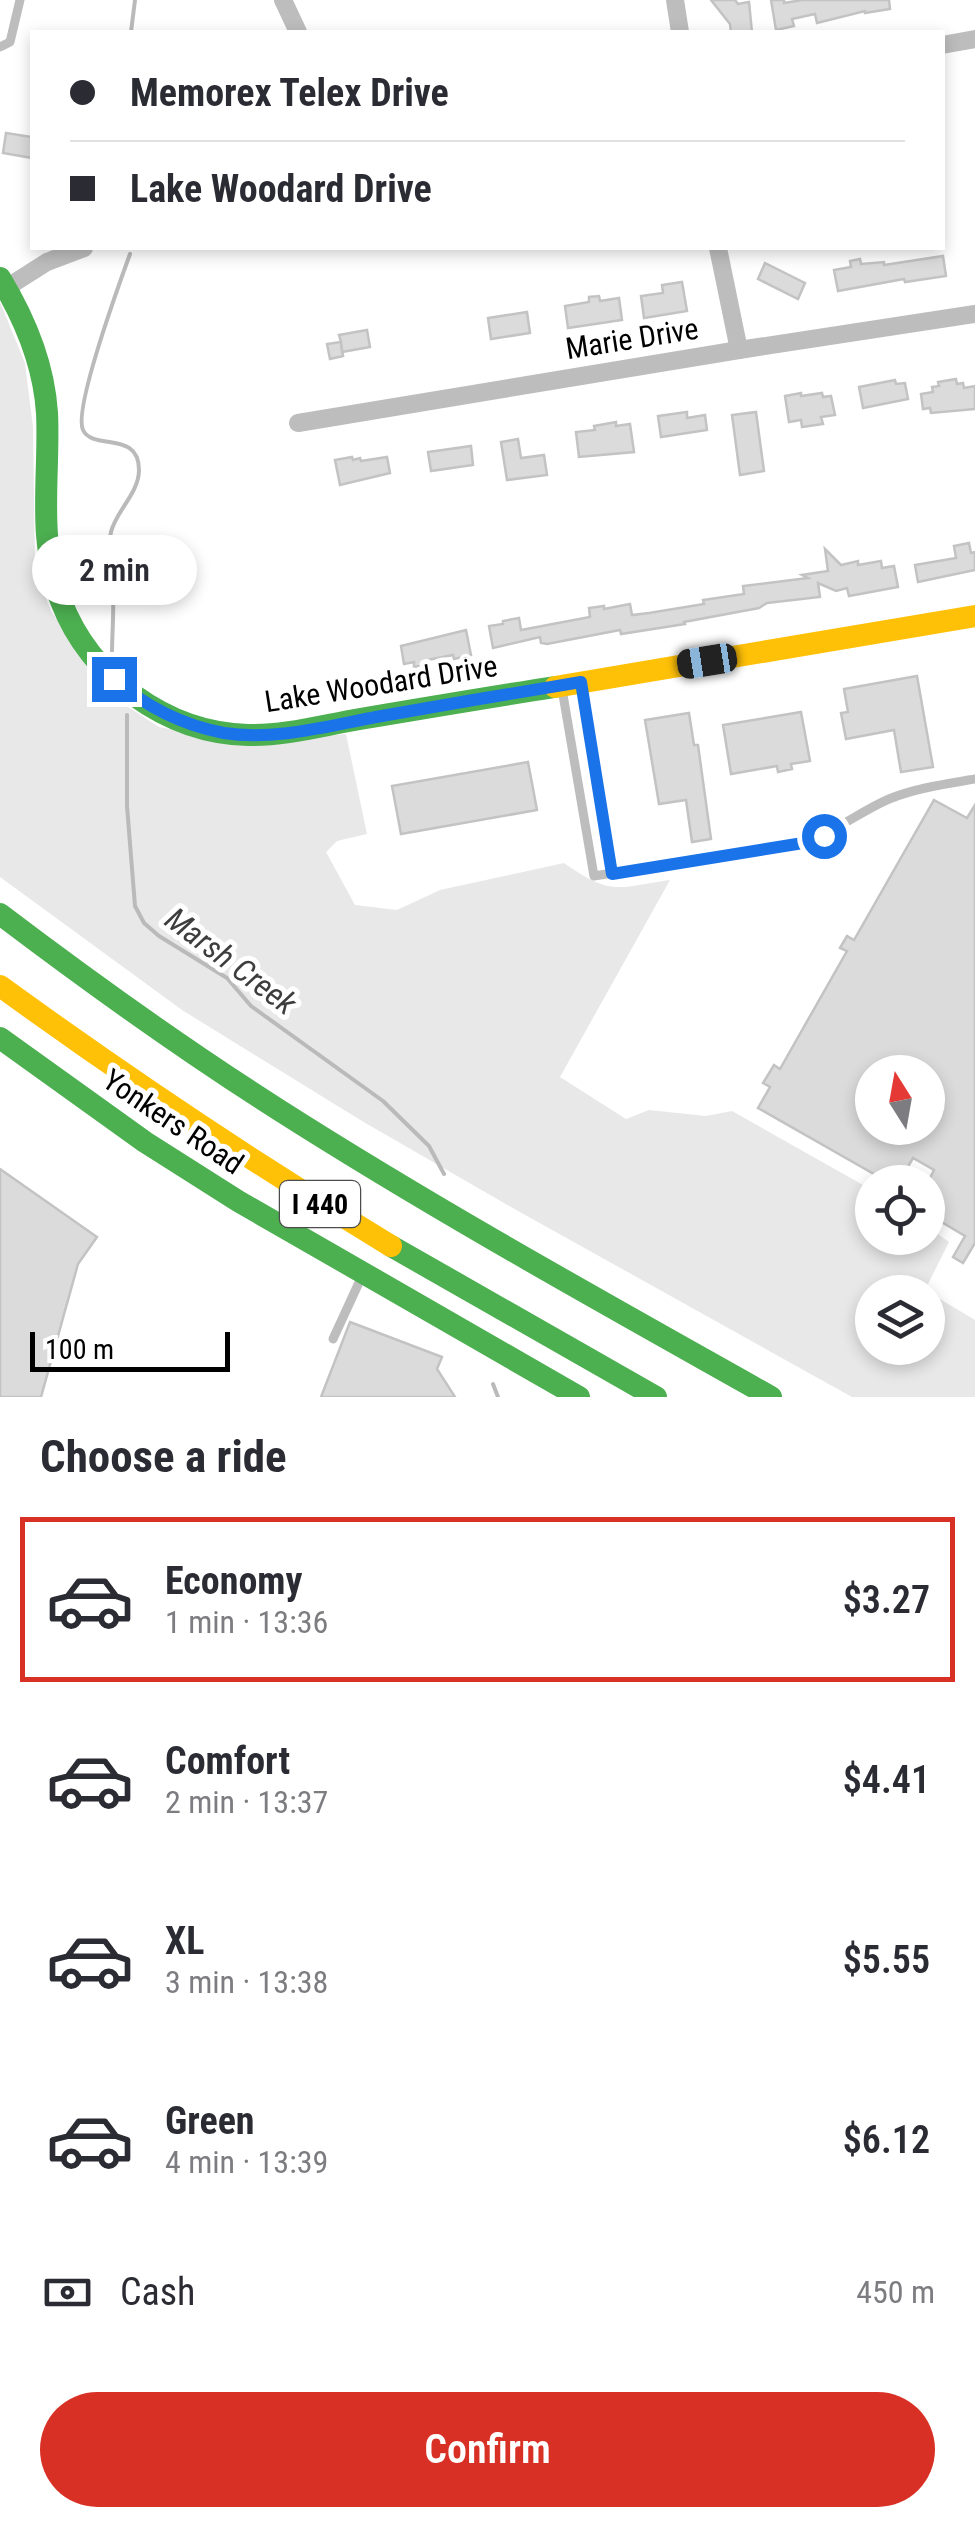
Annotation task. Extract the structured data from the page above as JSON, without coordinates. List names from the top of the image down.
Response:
{
  "streets": {
    "main road": ["Lake Woodard Drive", "Yonkers Road", "I 440"],
    "street": ["Marie Drive"]
  },
  "water": ["Marsh Creek"],
  "scale_bar": "100 m",
  "north": "top",
  "page": {
    "banner": ["Memorex Telex Drive", "Lake Woodard Drive"],
    "bubble": "2 min",
    "scale": "100 m",
    "heading": "Choose a ride",
    "list": [
      {
        "name": "Economy",
        "note": "1 min · 13:36",
        "value": "$3.27"
      },
      {
        "name": "Comfort",
        "note": "2 min · 13:37",
        "value": "$4.41"
      },
      {
        "name": "XL",
        "note": "3 min · 13:38",
        "value": "$5.55"
      },
      {
        "name": "Green",
        "note": "4 min · 13:39",
        "value": "$6.12"
      }
    ],
    "pay": ["Cash", "450 m"],
    "buttons": "Confirm"
  }
}
